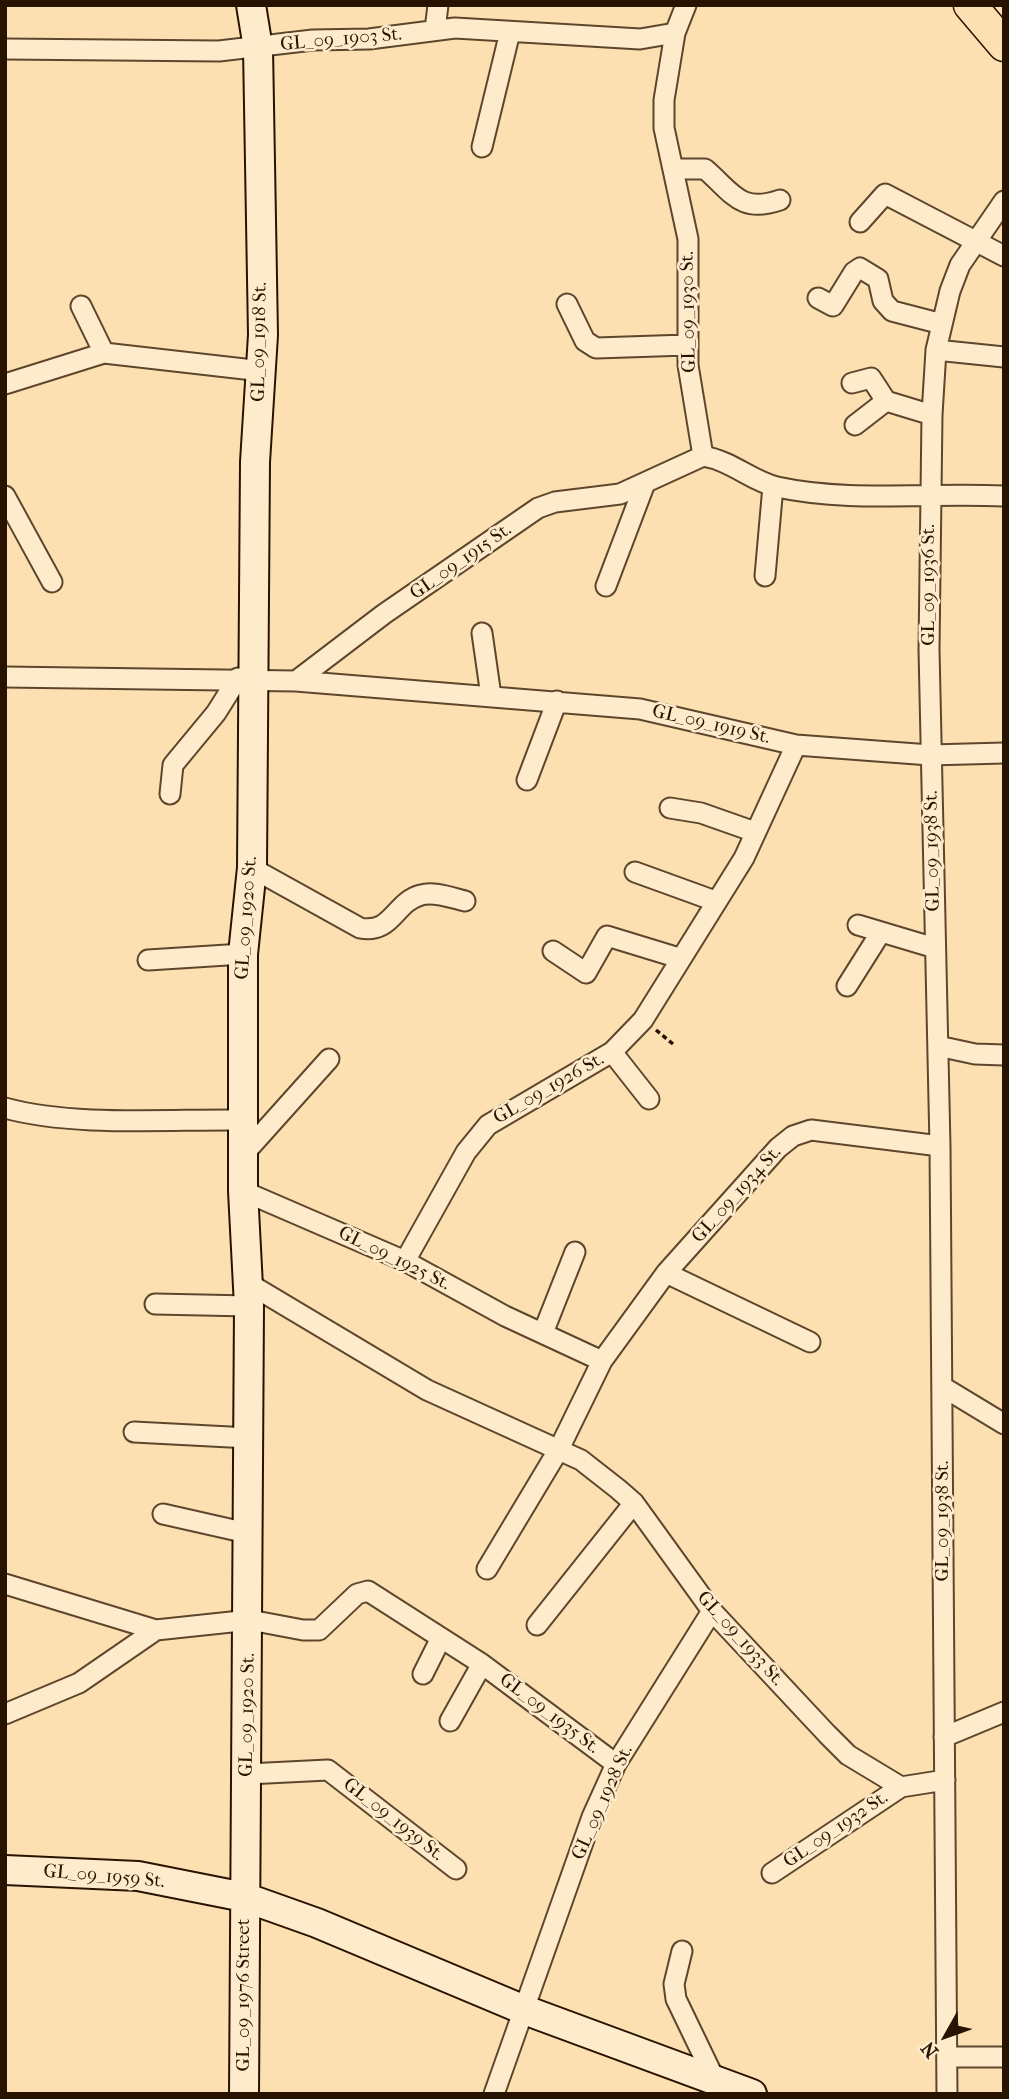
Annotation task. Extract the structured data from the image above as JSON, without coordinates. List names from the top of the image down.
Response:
{
  "streets": {
    "main road": [
      "GL_09_1918 St.",
      "GL_09_1920 St.",
      "GL_09_1959 St.",
      "GL_09_1976 Street"
    ],
    "street": [
      "GL_09_1903 St.",
      "GL_09_1930 St.",
      "GL_09_1915 St.",
      "GL_09_1936 St.",
      "GL_09_1919 St.",
      "GL_09_1938 St.",
      "GL_09_1926 St.",
      "GL_09_1934 St.",
      "GL_09_1925 St.",
      "GL_09_1933 St.",
      "GL_09_1935 St.",
      "GL_09_1928 St.",
      "GL_09_1939 St.",
      "GL_09_1932 St."
    ]
  },
  "crossings": [
    ["GL_09_1903 St.", "GL_09_1930 St."],
    ["GL_09_1903 St.", "GL_09_1918 St."],
    ["GL_09_1930 St.", "GL_09_1915 St."],
    ["GL_09_1918 St.", "GL_09_1919 St."],
    ["GL_09_1918 St.", "GL_09_1920 St."],
    ["GL_09_1915 St.", "GL_09_1919 St."],
    ["GL_09_1936 St.", "GL_09_1919 St."],
    ["GL_09_1936 St.", "GL_09_1938 St."],
    ["GL_09_1919 St.", "GL_09_1938 St."],
    ["GL_09_1919 St.", "GL_09_1920 St."],
    ["GL_09_1919 St.", "GL_09_1926 St."],
    ["GL_09_1938 St.", "GL_09_1934 St."],
    ["GL_09_1920 St.", "GL_09_1925 St."],
    ["GL_09_1920 St.", "GL_09_1933 St."],
    ["GL_09_1920 St.", "GL_09_1935 St."],
    ["GL_09_1920 St.", "GL_09_1939 St."],
    ["GL_09_1920 St.", "GL_09_1959 St."],
    ["GL_09_1920 St.", "GL_09_1976 Street"],
    ["GL_09_1926 St.", "GL_09_1925 St."],
    ["GL_09_1934 St.", "GL_09_1925 St."],
    ["GL_09_1934 St.", "GL_09_1933 St."],
    ["GL_09_1933 St.", "GL_09_1928 St."],
    ["GL_09_1933 St.", "GL_09_1932 St."],
    ["GL_09_1935 St.", "GL_09_1928 St."],
    ["GL_09_1928 St.", "GL_09_1959 St."],
    ["GL_09_1959 St.", "GL_09_1976 Street"]
  ],
  "north": "bottom left"
}
